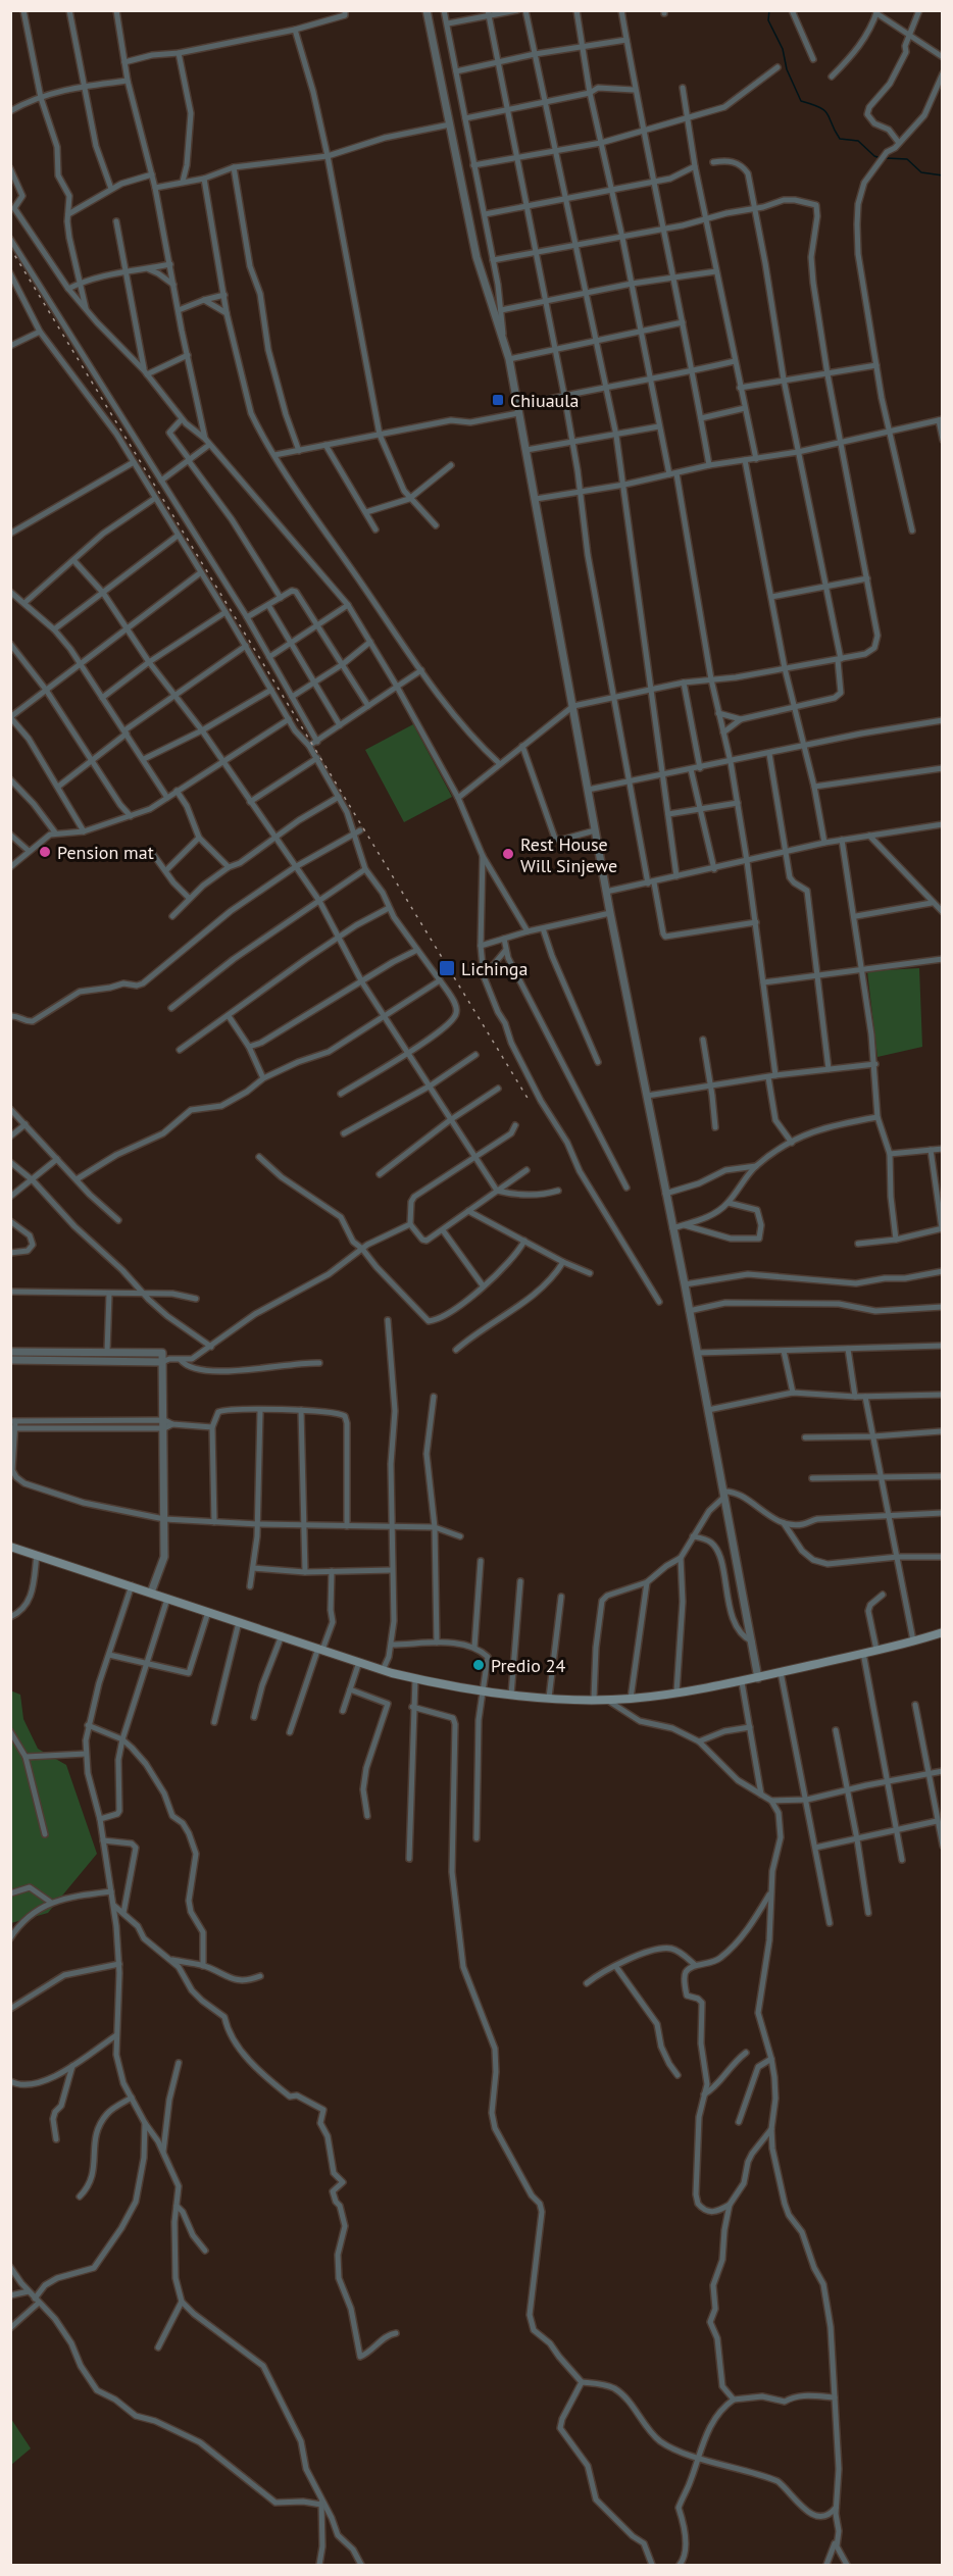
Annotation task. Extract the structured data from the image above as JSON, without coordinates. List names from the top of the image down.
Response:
{
  "places": {
    "transit": ["Chiuaula", "Lichinga"],
    "other": ["Pension mat", "Rest House Will Sinjewe", "Predio 24"]
  }
}
